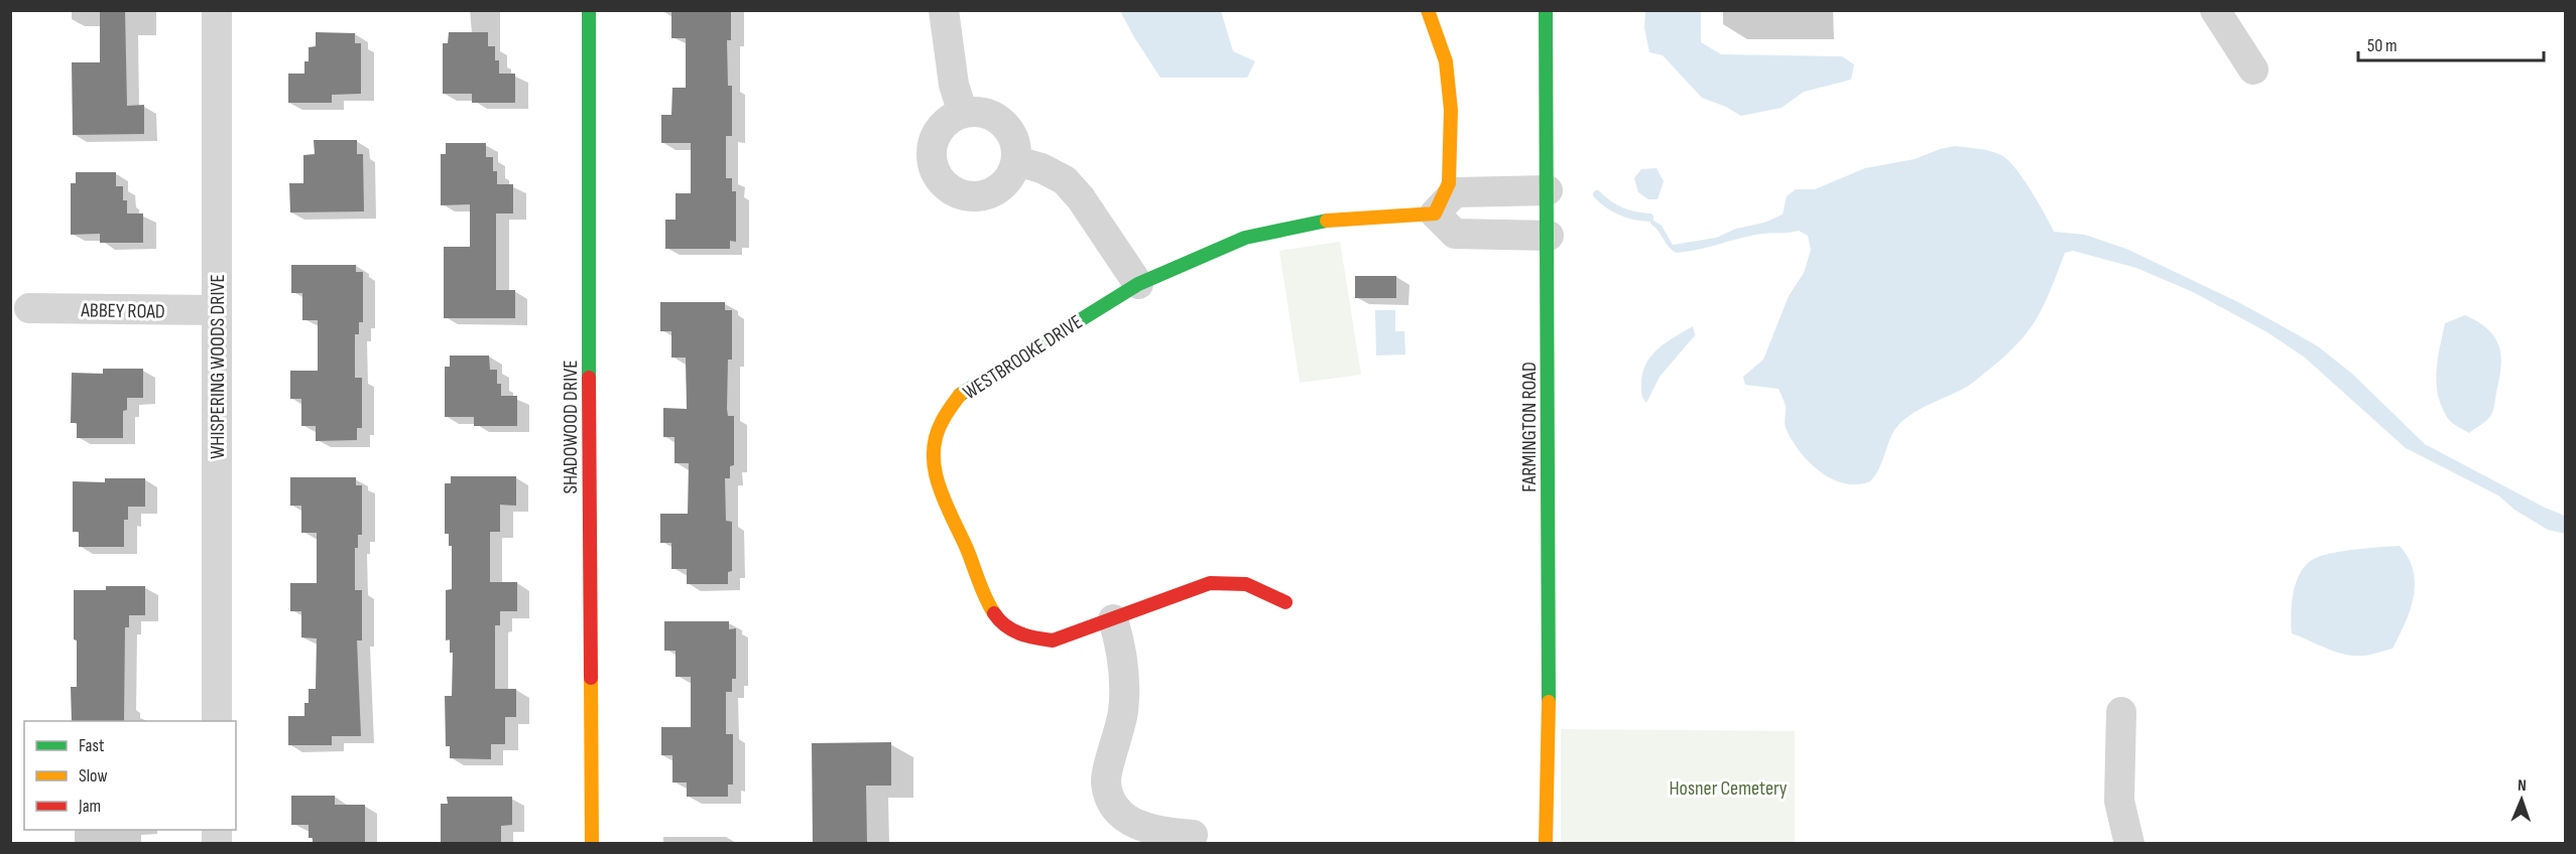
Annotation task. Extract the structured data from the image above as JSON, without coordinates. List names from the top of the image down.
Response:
{
  "streets": {
    "street": [
      "ABBEY ROAD",
      "WESTBROOKE DRIVE",
      "WHISPERING WOODS DRIVE",
      "SHADOWOOD DRIVE",
      "FARMINGTON ROAD"
    ]
  },
  "crossings": [
    ["ABBEY ROAD", "WHISPERING WOODS DRIVE"]
  ],
  "parks": ["Hosner Cemetery"],
  "legend": ["Fast", "Slow", "Jam"],
  "scale_bar": "50 m",
  "north": "top"
}
